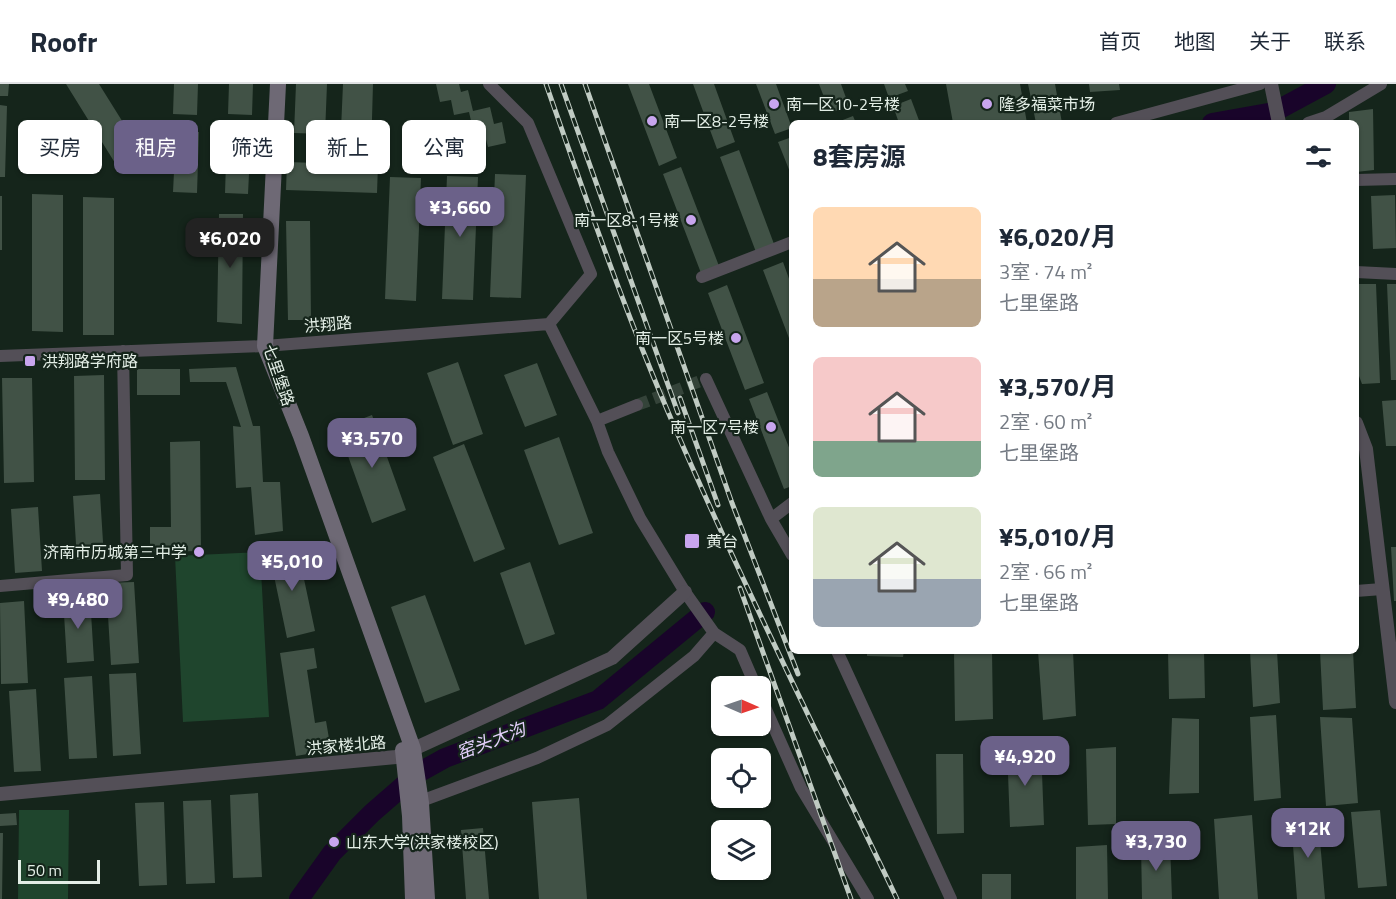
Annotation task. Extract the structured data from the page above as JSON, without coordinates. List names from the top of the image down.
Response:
{
  "streets": {
    "main road": ["七里堡路"],
    "street": ["洪翔路", "洪家楼北路"]
  },
  "crossings": [
    ["洪翔路", "七里堡路"],
    ["七里堡路", "洪家楼北路"]
  ],
  "water": ["窑头大沟"],
  "places": {
    "other": [
      "南一区10-2号楼",
      "隆多福菜市场",
      "南一区8-2号楼",
      "南一区8-1号楼",
      "南一区5号楼",
      "南一区7号楼",
      "济南市历城第三中学",
      "山东大学(洪家楼校区)"
    ],
    "transit": ["洪翔路学府路", "黄台"]
  },
  "scale_bar": "50 m",
  "north": "right",
  "page": {
    "header": "Roofr",
    "nav": [
      "首页",
      "地图",
      "关于",
      "联系"
    ],
    "chip": [
      "买房",
      "租房",
      "筛选",
      "新上",
      "公寓"
    ],
    "heading": "8套房源",
    "price": [
      "¥3,660",
      "¥6,020",
      "¥3,570",
      "¥5,010",
      "¥9,480",
      "¥4,920",
      "¥12K",
      "¥3,730"
    ],
    "list": [
      {
        "name": "¥6,020/月",
        "note": "3室 · 74 m² · 七里堡路"
      },
      {
        "name": "¥3,570/月",
        "note": "2室 · 60 m² · 七里堡路"
      },
      {
        "name": "¥5,010/月",
        "note": "2室 · 66 m² · 七里堡路"
      }
    ],
    "scale": "50 m"
  }
}
